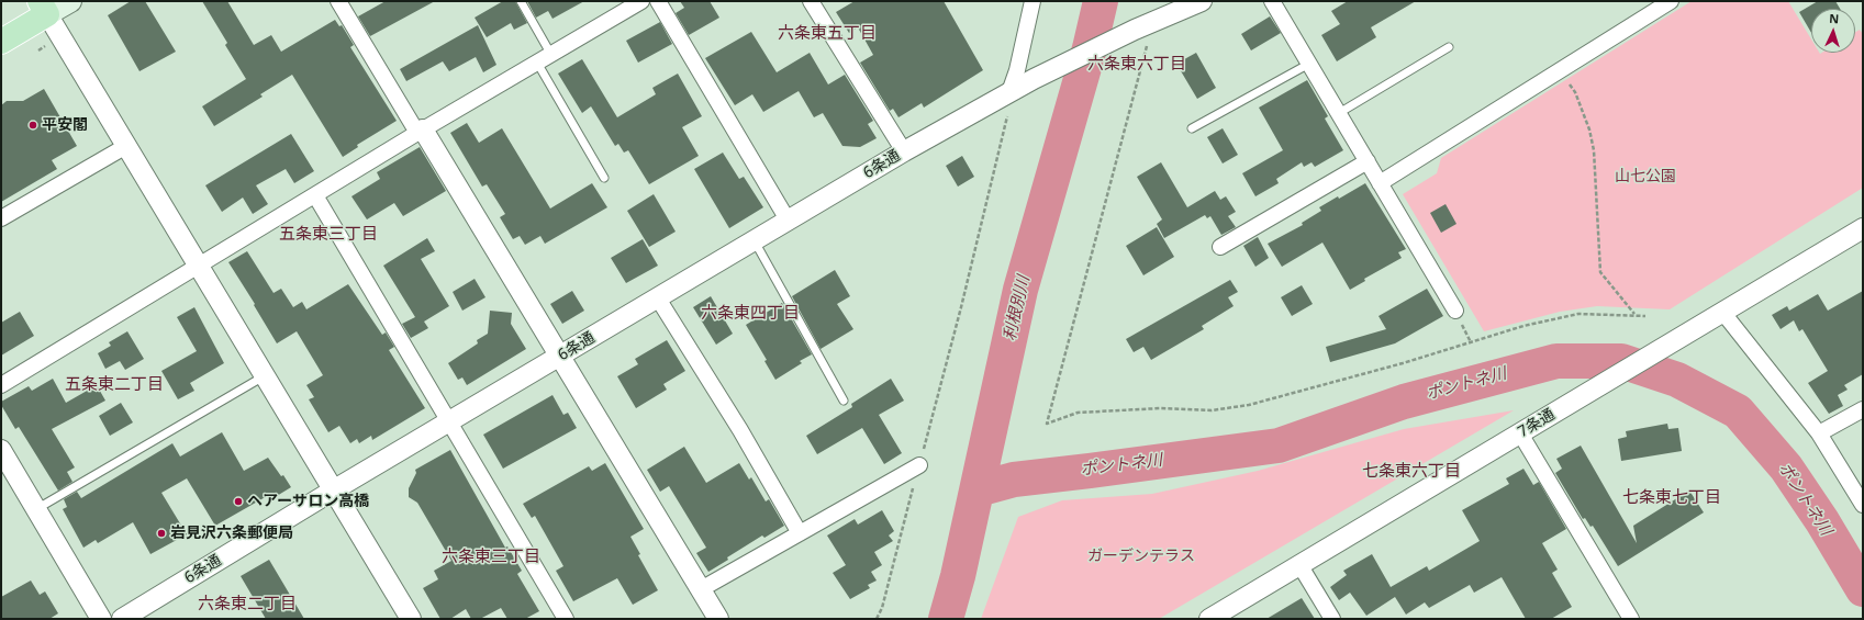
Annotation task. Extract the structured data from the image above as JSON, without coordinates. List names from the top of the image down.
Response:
{
  "streets": {
    "street": ["6条通", "7条通"]
  },
  "districts": [
    "六条東五丁目",
    "六条東六丁目",
    "五条東三丁目",
    "六条東四丁目",
    "五条東二丁目",
    "七条東六丁目",
    "七条東七丁目",
    "六条東三丁目",
    "六条東二丁目"
  ],
  "water": ["利根別川", "ポントネ川"],
  "parks": ["山七公園", "ガーデンテラス"],
  "places": ["平安閣", "ヘアーサロン高橋", "岩見沢六条郵便局"],
  "north": "top"
}
